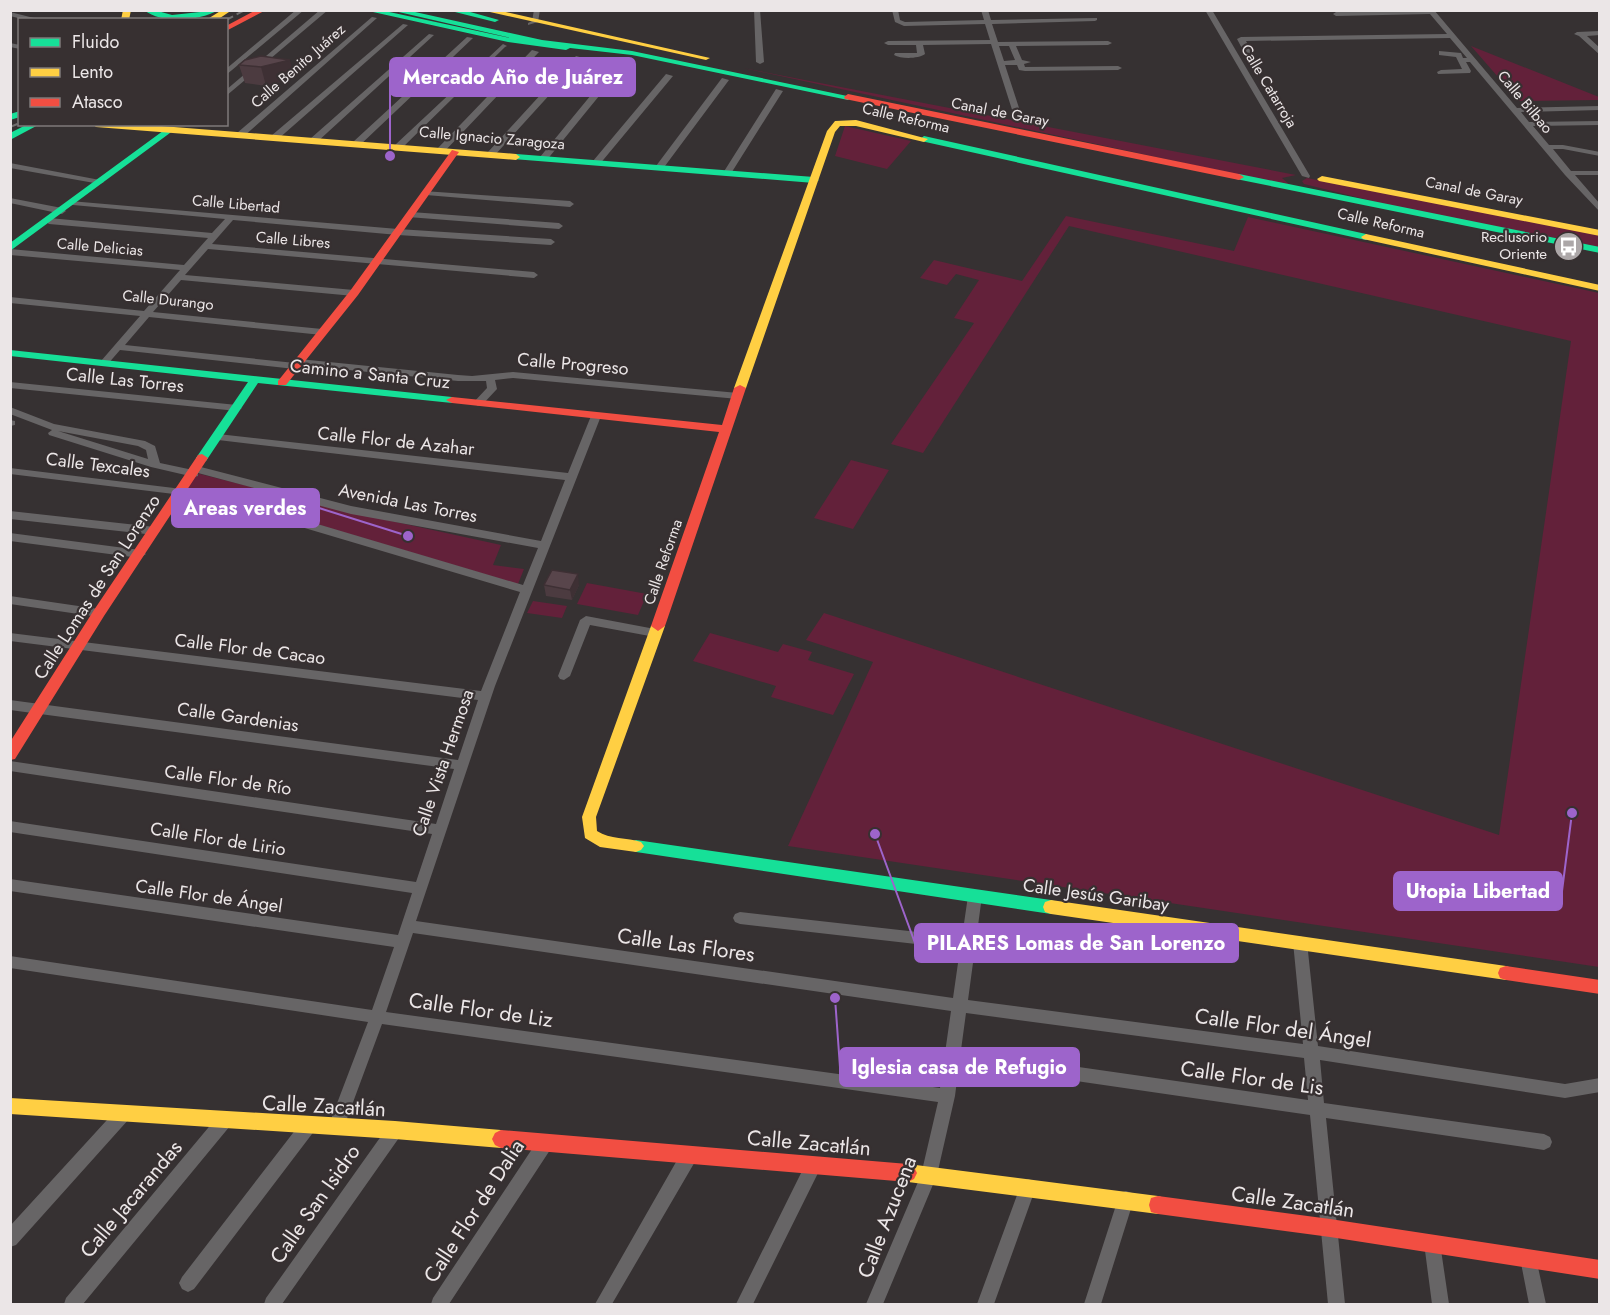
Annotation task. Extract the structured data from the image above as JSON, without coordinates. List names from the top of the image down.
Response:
{
  "streets": {
    "main road": [
      "Canal de Garay",
      "Calle Reforma",
      "Calle Ignacio Zaragoza",
      "Camino a Santa Cruz",
      "Calle Lomas de San Lorenzo",
      "Calle Jesús Garibay",
      "Calle Zacatlán"
    ],
    "street": [
      "Calle Benito Juárez",
      "Calle Catarroja",
      "Calle Bilbao",
      "Calle Libertad",
      "Calle Libres",
      "Calle Delicias",
      "Calle Durango",
      "Calle Progreso",
      "Calle Las Torres",
      "Calle Flor de Azahar",
      "Calle Texcales",
      "Avenida Las Torres",
      "Calle Flor de Cacao",
      "Calle Gardenias",
      "Calle Vista Hermosa",
      "Calle Flor de Río",
      "Calle Flor de Lirio",
      "Calle Flor de Ángel",
      "Calle Las Flores",
      "Calle Flor de Liz",
      "Calle Flor del Ángel",
      "Calle Flor de Lis",
      "Calle Jacarandas",
      "Calle San Isidro",
      "Calle Flor de Dalia",
      "Calle Azucena"
    ]
  },
  "crossings": [
    ["Calle Benito Juárez", "Calle Ignacio Zaragoza"],
    ["Calle Catarroja", "Canal de Garay"],
    ["Calle Reforma", "Calle Ignacio Zaragoza"],
    ["Calle Reforma", "Calle Progreso"],
    ["Calle Reforma", "Camino a Santa Cruz"],
    ["Calle Reforma", "Calle Jesús Garibay"],
    ["Camino a Santa Cruz", "Calle Lomas de San Lorenzo"],
    ["Camino a Santa Cruz", "Calle Vista Hermosa"],
    ["Calle Las Torres", "Calle Lomas de San Lorenzo"],
    ["Calle Flor de Azahar", "Calle Lomas de San Lorenzo"],
    ["Calle Flor de Azahar", "Calle Vista Hermosa"],
    ["Calle Texcales", "Calle Lomas de San Lorenzo"],
    ["Calle Texcales", "Calle Vista Hermosa"],
    ["Avenida Las Torres", "Calle Lomas de San Lorenzo"],
    ["Avenida Las Torres", "Calle Vista Hermosa"],
    ["Calle Lomas de San Lorenzo", "Calle Flor de Cacao"],
    ["Calle Lomas de San Lorenzo", "Calle Gardenias"],
    ["Calle Flor de Cacao", "Calle Vista Hermosa"],
    ["Calle Gardenias", "Calle Vista Hermosa"],
    ["Calle Vista Hermosa", "Calle Flor de Río"],
    ["Calle Vista Hermosa", "Calle Flor de Lirio"],
    ["Calle Vista Hermosa", "Calle Flor de Ángel"],
    ["Calle Vista Hermosa", "Calle Las Flores"],
    ["Calle Vista Hermosa", "Calle Flor de Liz"],
    ["Calle Vista Hermosa", "Calle Zacatlán"],
    ["Calle Jesús Garibay", "Calle Azucena"],
    ["Calle Las Flores", "Calle Flor del Ángel"],
    ["Calle Las Flores", "Calle Azucena"],
    ["Calle Flor de Liz", "Calle Azucena"],
    ["Calle Flor del Ángel", "Calle Azucena"],
    ["Calle Flor de Lis", "Calle Azucena"],
    ["Calle Zacatlán", "Calle Jacarandas"],
    ["Calle Zacatlán", "Calle San Isidro"],
    ["Calle Zacatlán", "Calle Flor de Dalia"],
    ["Calle Zacatlán", "Calle Azucena"]
  ],
  "places": {
    "other": [
      "Mercado Año de Juárez",
      "Areas verdes",
      "Utopia Libertad",
      "PILARES Lomas de San Lorenzo",
      "Iglesia casa de Refugio"
    ],
    "bus stop": ["Reclusorio Oriente"]
  },
  "legend": ["Fluido", "Lento", "Atasco"]
}
